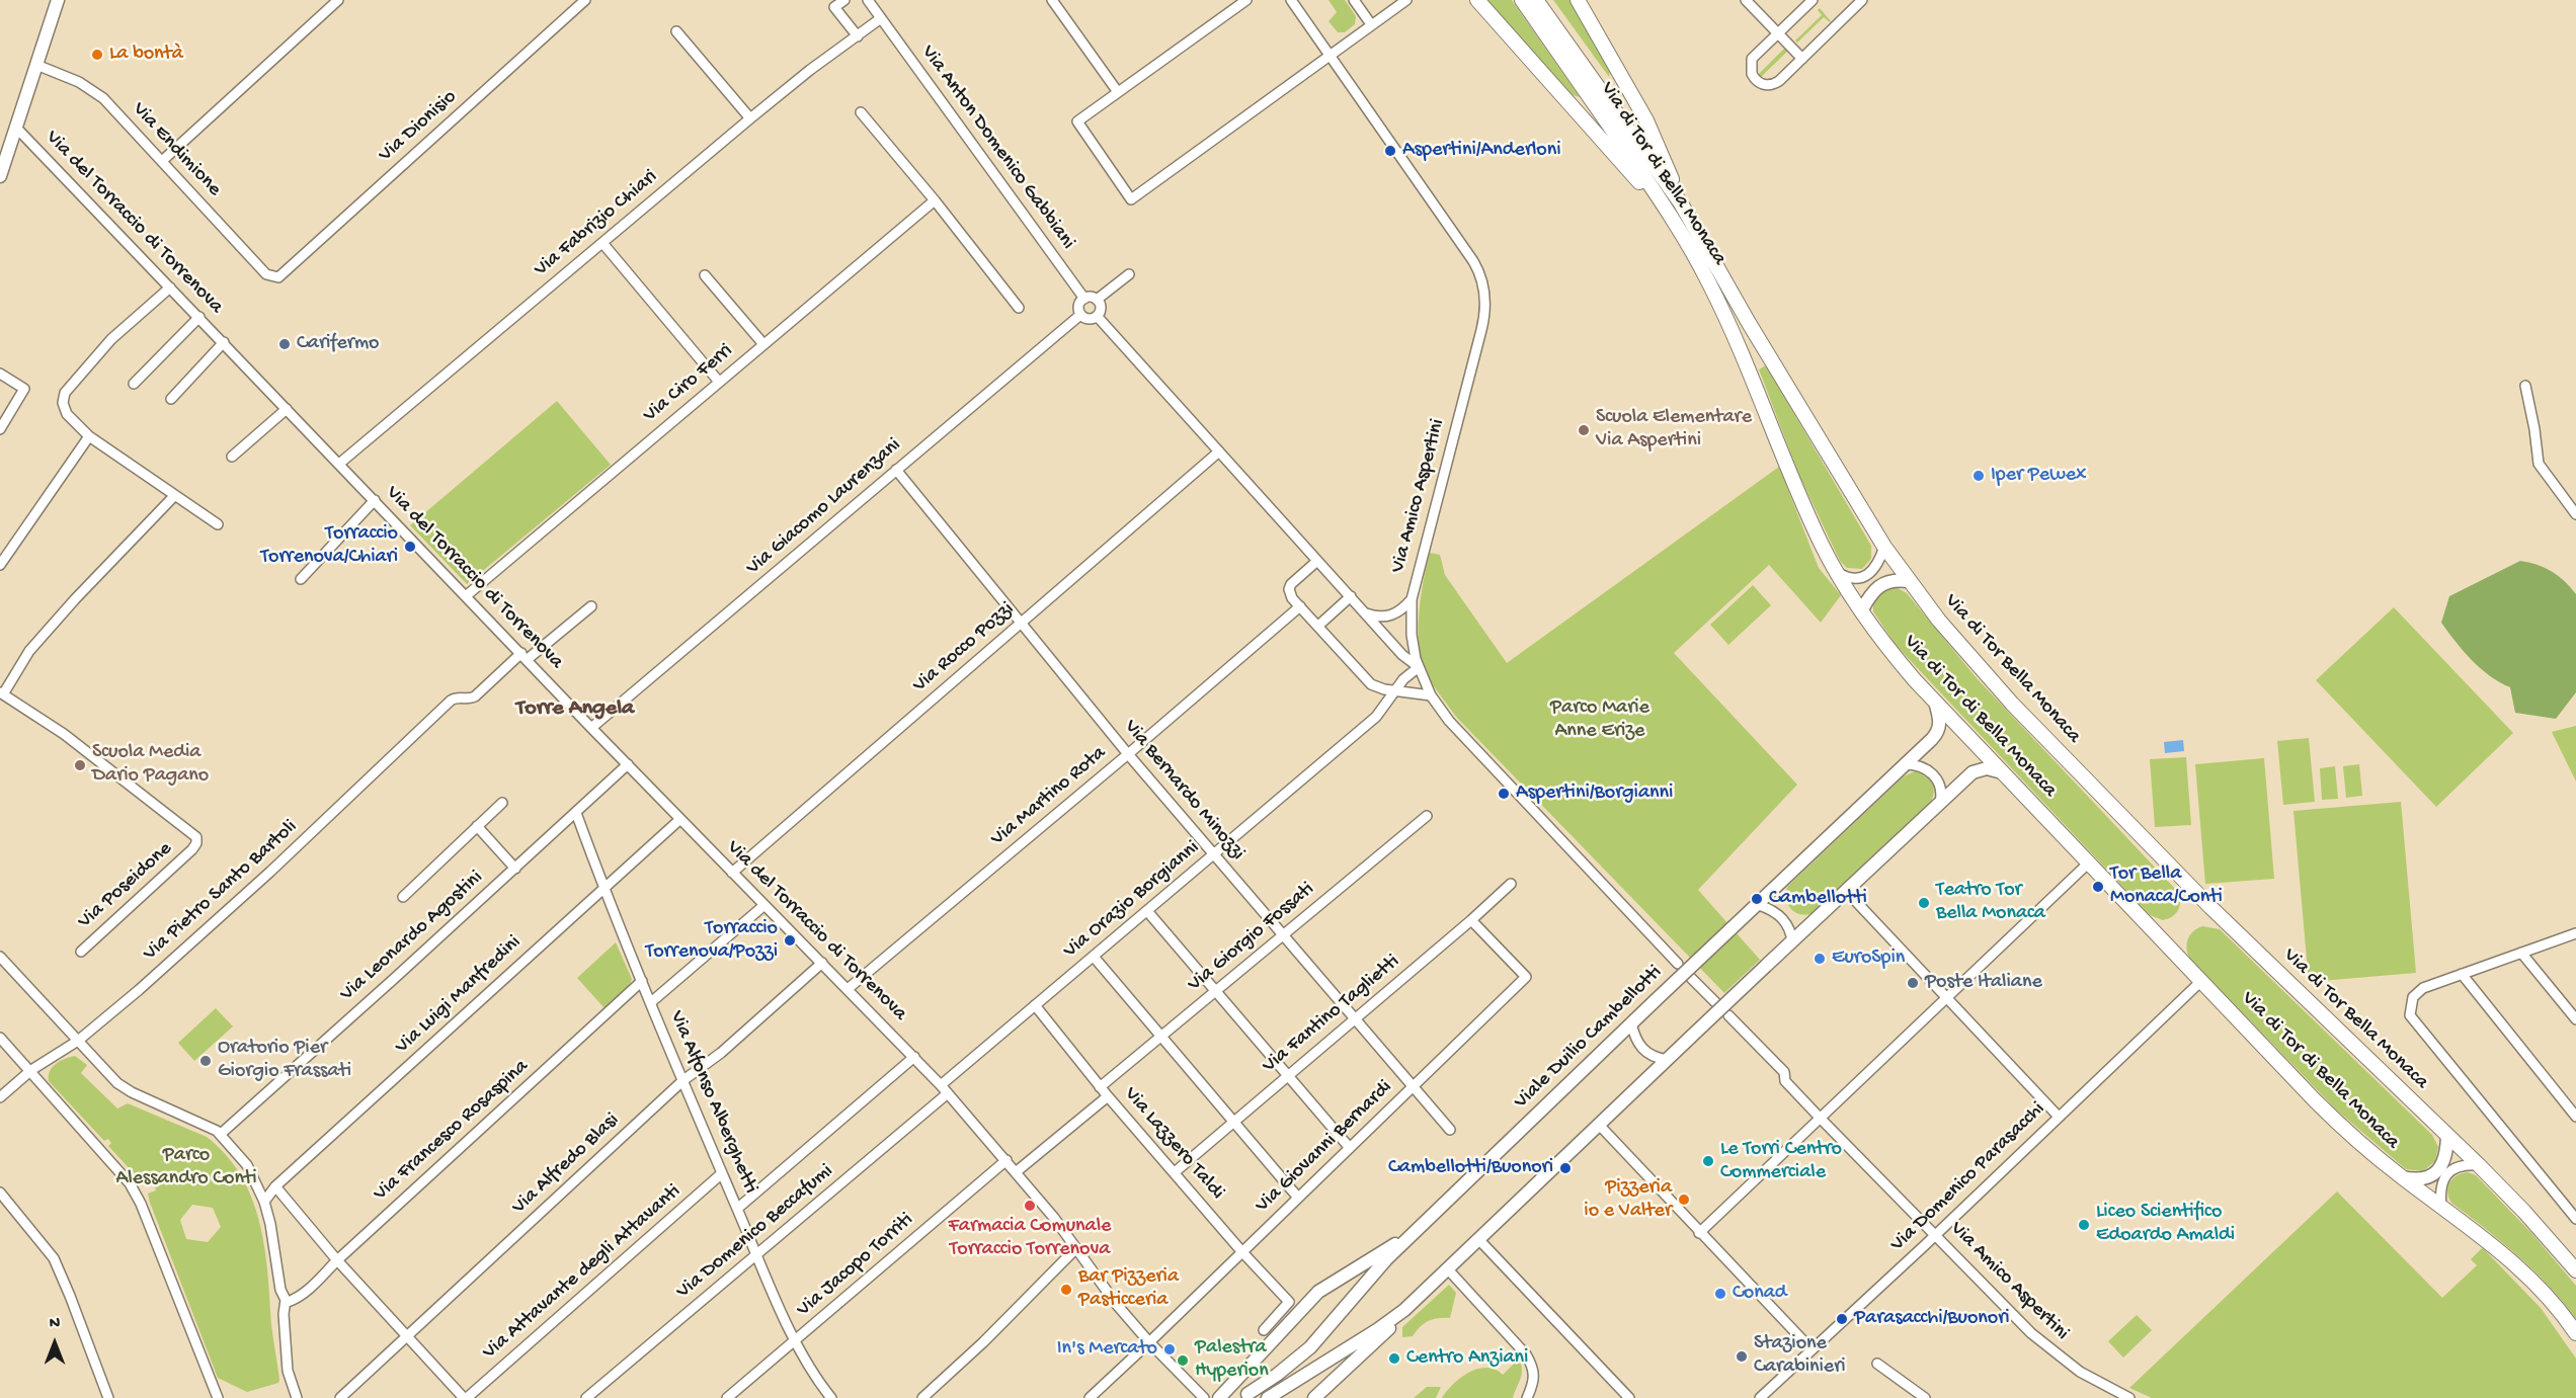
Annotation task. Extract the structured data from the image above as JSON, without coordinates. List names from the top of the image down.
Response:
{
  "streets": {
    "main road": ["Via di Tor di Bella Monaca", "Via di Tor Bella Monaca", "Viale Duilio Cambellotti"],
    "street": [
      "Via Dionisio",
      "Via Anton Domenico Gabbiani",
      "Via Endimione",
      "Via del Torraccio di Torrenova",
      "Via Fabrizio Chiari",
      "Via Ciro Ferri",
      "Via Amico Aspertini",
      "Via Giacomo Laurenzani",
      "Via Rocco Pozzi",
      "Via Bernardo Minozzi",
      "Via Martino Rota",
      "Via Poseidone",
      "Via Pietro Santo Bartoli",
      "Via Orazio Borgianni",
      "Via Leonardo Agostini",
      "Via Giorgio Fossati",
      "Via Luigi Manfredini",
      "Via Fantino Taglietti",
      "Via Alfonso Alberghetti",
      "Via Francesco Rosaspina",
      "Via Lazzero Taldi",
      "Via Giovanni Bernardi",
      "Via Alfredo Blasi",
      "Via Domenico Parasacchi",
      "Via Domenico Beccafumi",
      "Via Jacopo Torriti",
      "Via Attavante degli Attavanti"
    ]
  },
  "crossings": [
    ["Via Dionisio", "Via Endimione"],
    ["Via Anton Domenico Gabbiani", "Via Fabrizio Chiari"],
    ["Via Anton Domenico Gabbiani", "Via Giacomo Laurenzani"],
    ["Via di Tor di Bella Monaca", "Viale Duilio Cambellotti"],
    ["Via di Tor di Bella Monaca", "Via Domenico Parasacchi"],
    ["Via del Torraccio di Torrenova", "Via Fabrizio Chiari"],
    ["Via del Torraccio di Torrenova", "Via Ciro Ferri"],
    ["Via del Torraccio di Torrenova", "Via Giacomo Laurenzani"],
    ["Via del Torraccio di Torrenova", "Via Rocco Pozzi"],
    ["Via del Torraccio di Torrenova", "Via Martino Rota"],
    ["Via del Torraccio di Torrenova", "Via Pietro Santo Bartoli"],
    ["Via del Torraccio di Torrenova", "Via Orazio Borgianni"],
    ["Via del Torraccio di Torrenova", "Via Leonardo Agostini"],
    ["Via del Torraccio di Torrenova", "Via Luigi Manfredini"],
    ["Via del Torraccio di Torrenova", "Via Giovanni Bernardi"],
    ["Via del Torraccio di Torrenova", "Via Alfredo Blasi"],
    ["Via del Torraccio di Torrenova", "Via Domenico Beccafumi"],
    ["Via del Torraccio di Torrenova", "Via Jacopo Torriti"],
    ["Via Amico Aspertini", "Via Orazio Borgianni"],
    ["Via Amico Aspertini", "Via Domenico Parasacchi"],
    ["Via Giacomo Laurenzani", "Via Bernardo Minozzi"],
    ["Via Rocco Pozzi", "Via Bernardo Minozzi"],
    ["Via Bernardo Minozzi", "Via Martino Rota"],
    ["Via Bernardo Minozzi", "Via Orazio Borgianni"],
    ["Via Bernardo Minozzi", "Via Giorgio Fossati"],
    ["Via Bernardo Minozzi", "Via Fantino Taglietti"],
    ["Via Bernardo Minozzi", "Via Giovanni Bernardi"],
    ["Via Orazio Borgianni", "Via Lazzero Taldi"],
    ["Via Leonardo Agostini", "Via Alfonso Alberghetti"],
    ["Via Giorgio Fossati", "Via Lazzero Taldi"],
    ["Via Luigi Manfredini", "Via Alfonso Alberghetti"],
    ["Via Fantino Taglietti", "Via Lazzero Taldi"],
    ["Via Fantino Taglietti", "Via Giovanni Bernardi"],
    ["Via Alfonso Alberghetti", "Via Francesco Rosaspina"],
    ["Via Alfonso Alberghetti", "Via Alfredo Blasi"],
    ["Via Alfonso Alberghetti", "Via Domenico Beccafumi"],
    ["Via Alfonso Alberghetti", "Via Jacopo Torriti"],
    ["Via Alfonso Alberghetti", "Via Attavante degli Attavanti"],
    ["Via Lazzero Taldi", "Via Giovanni Bernardi"]
  ],
  "districts": ["Torre Angela"],
  "parks": ["Parco Marie Anne Erize", "Parco Alessandro Conti"],
  "places": [
    "La bontà",
    "Aspertini/Anderloni",
    "Carifermo",
    "Scuola Elementare Via Aspertini",
    "Iper Pewex",
    "Torraccio Torrenova/Chiari",
    "Scuola Media Dario Pagano",
    "Aspertini/Borgianni",
    "Tor Bella Monaca/Conti",
    "Cambellotti",
    "Teatro Tor Bella Monaca",
    "Torraccio Torrenova/Pozzi",
    "EuroSpin",
    "Poste Italiane",
    "Oratorio Pier Giorgio Frassati",
    "Le Torri Centro Commerciale",
    "Cambellotti/Buonori",
    "Pizzeria io e Valter",
    "Farmacia Comunale Torraccio Torrenova",
    "Liceo Scientifico Edoardo Amaldi",
    "Bar Pizzeria Pasticceria",
    "Conad",
    "Parasacchi/Buonori",
    "In's Mercato",
    "Stazione Carabinieri",
    "Centro Anziani",
    "Palestra Hyperion"
  ],
  "north": "top"
}
